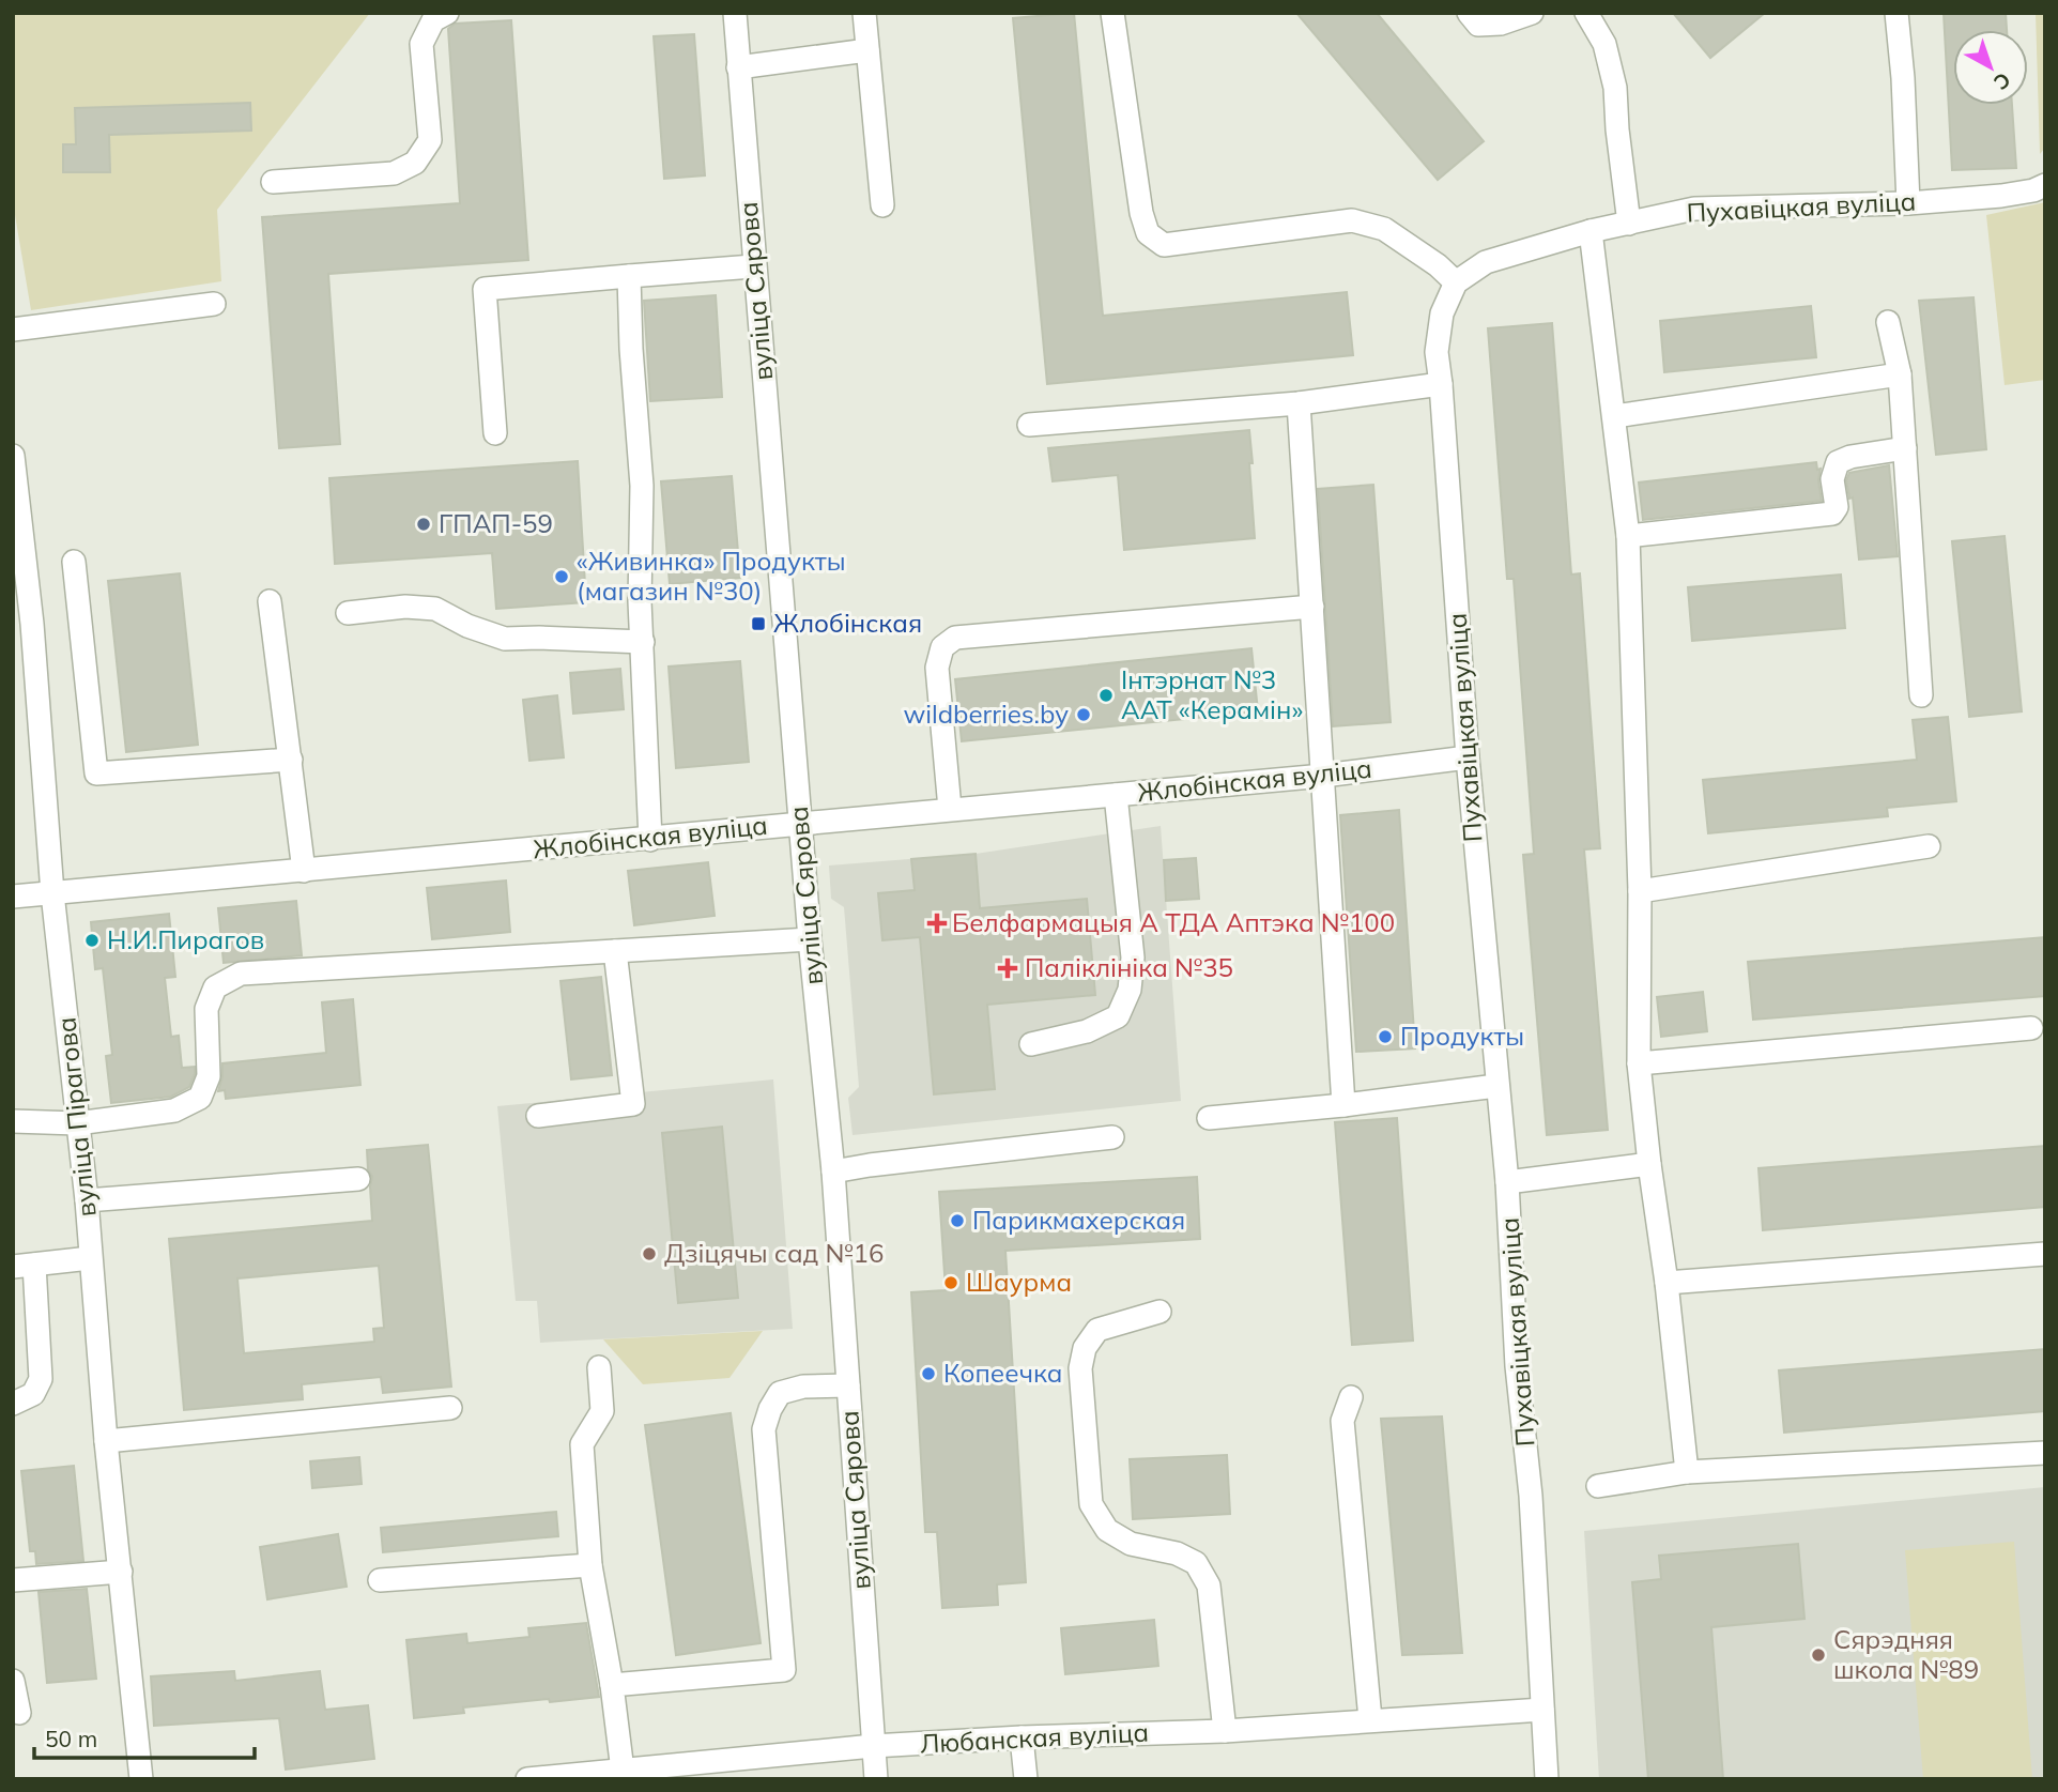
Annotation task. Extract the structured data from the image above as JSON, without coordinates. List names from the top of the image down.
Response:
{
  "streets": {
    "street": [
      "Пухавіцкая вуліца",
      "вуліца Сярова",
      "Жлобінская вуліца",
      "вуліца Пірагова",
      "Любанская вуліца"
    ]
  },
  "crossings": [
    ["Пухавіцкая вуліца", "Жлобінская вуліца"],
    ["Пухавіцкая вуліца", "Любанская вуліца"],
    ["вуліца Сярова", "Жлобінская вуліца"],
    ["вуліца Сярова", "Любанская вуліца"],
    ["Жлобінская вуліца", "вуліца Пірагова"]
  ],
  "places": {
    "other": [
      "ГПАП-59",
      "«Живинка» Продукты (магазин №30)",
      "Інтэрнат №3 ААТ «Керамін»",
      "wildberries.by",
      "Н.И.Пирагов",
      "Продукты",
      "Парикмахерская",
      "Дзіцячы сад №16",
      "Шаурма",
      "Копеечка",
      "Сярэдняя школа №89"
    ],
    "transit": ["Жлобінская"],
    "health": ["Белфармацыя А ТДА Аптэка №100", "Паліклініка №35"]
  },
  "scale_bar": "50 m",
  "north": "bottom right"
}
